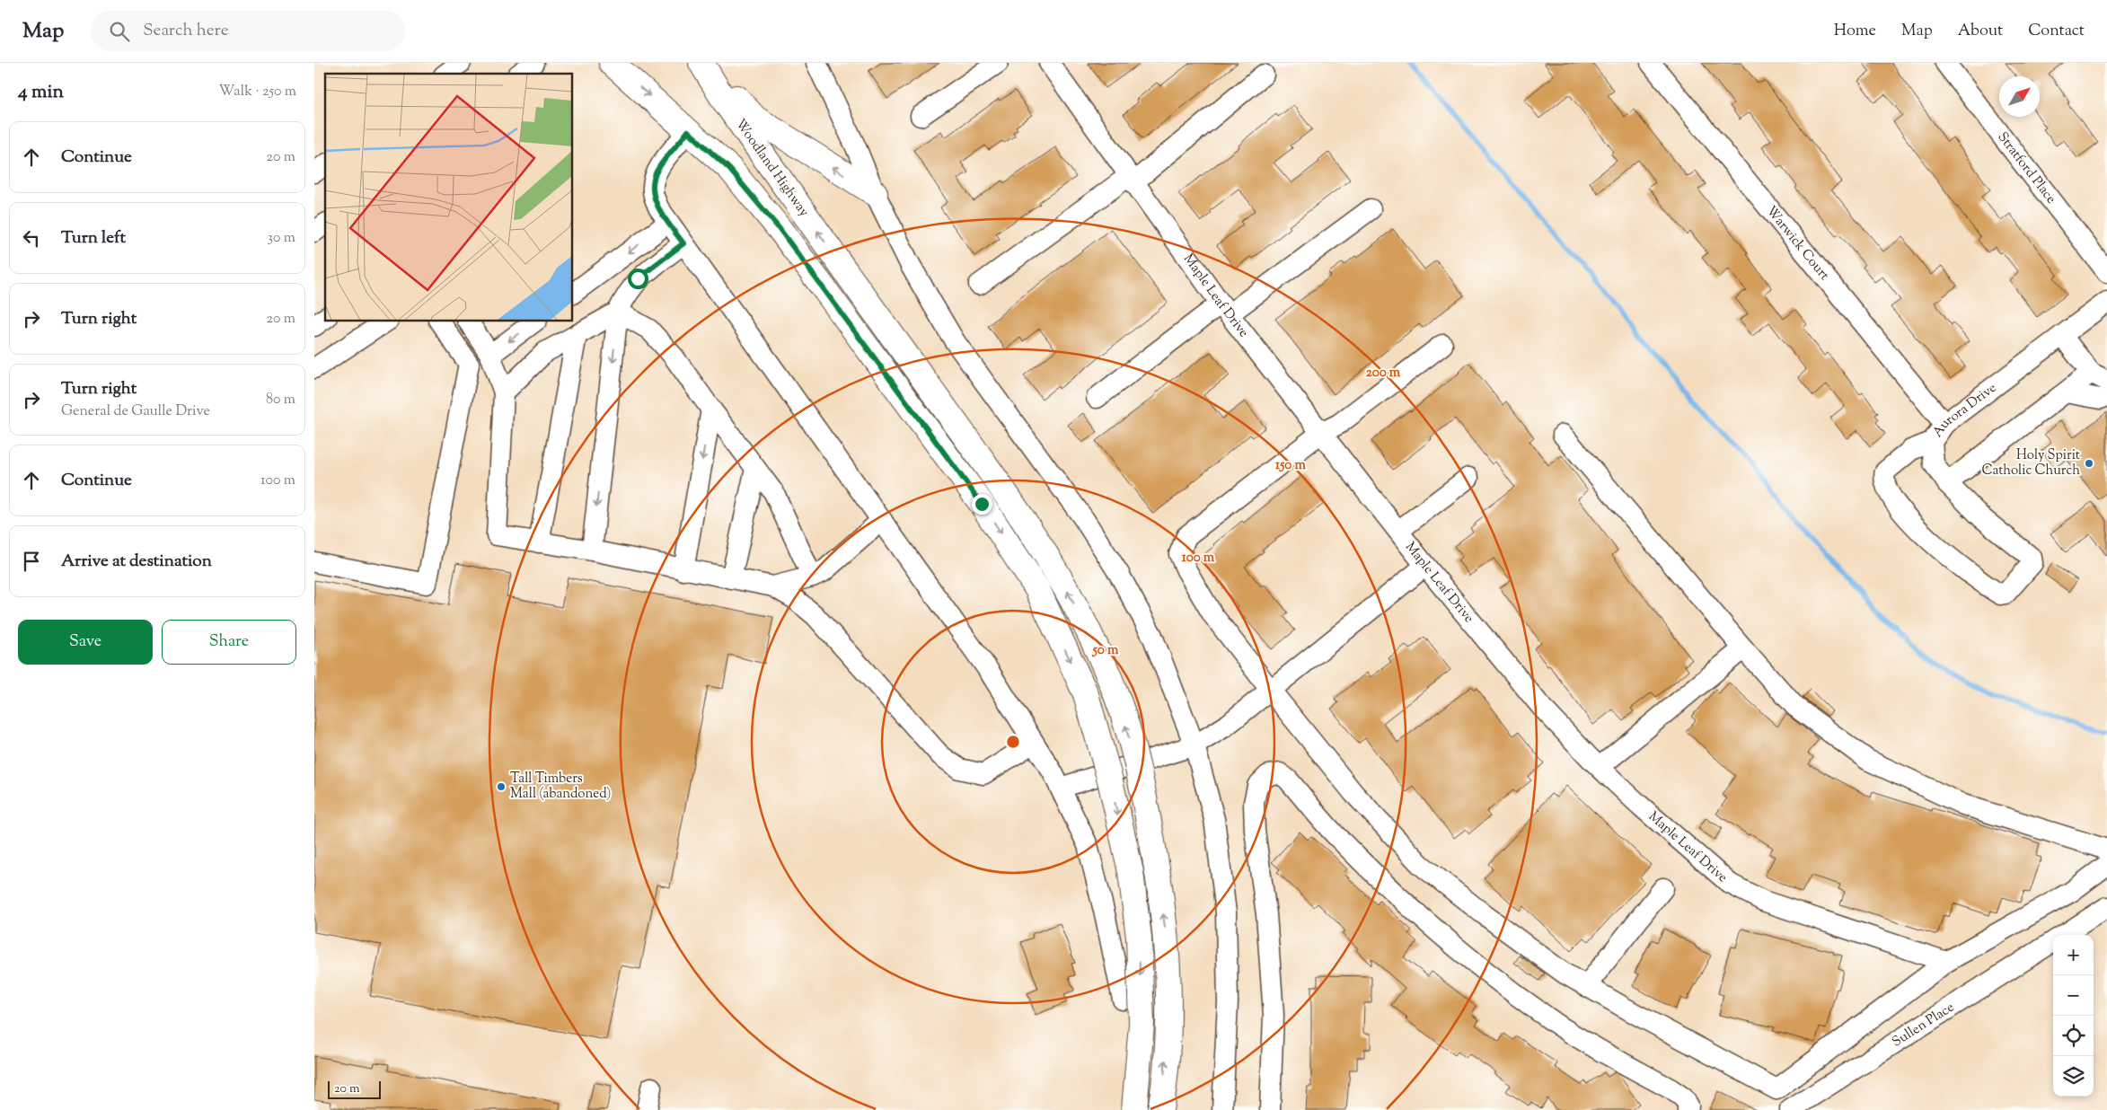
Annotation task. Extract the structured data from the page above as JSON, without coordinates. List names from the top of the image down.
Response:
{
  "streets": {
    "main road": ["Woodland Highway"],
    "street": [
      "Stratford Place",
      "Warwick Court",
      "Maple Leaf Drive",
      "Aurora Drive",
      "Sullen Place"
    ]
  },
  "crossings": [
    ["Warwick Court", "Aurora Drive"]
  ],
  "places": ["Holy Spirit Catholic Church", "Tall Timbers Mall (abandoned)"],
  "scale_bar": "20 m",
  "north": "top right",
  "page": {
    "header": "Map",
    "search": "Search here",
    "nav": [
      "Home",
      "Map",
      "About",
      "Contact"
    ],
    "heading": ["4 min", "Walk · 250 m"],
    "list": [
      ["Continue", "20 m"],
      ["Turn left", "30 m"],
      ["Turn right", "20 m"],
      ["Turn right", "General de Gaulle Drive", "80 m"],
      ["Continue", "100 m"],
      "Arrive at destination"
    ],
    "buttons": ["Save", "Share"],
    "map_buttons": ["+", "−"],
    "scale": "20 m"
  },
  "rings": [
    "200 m",
    "150 m",
    "100 m",
    "50 m"
  ]
}
